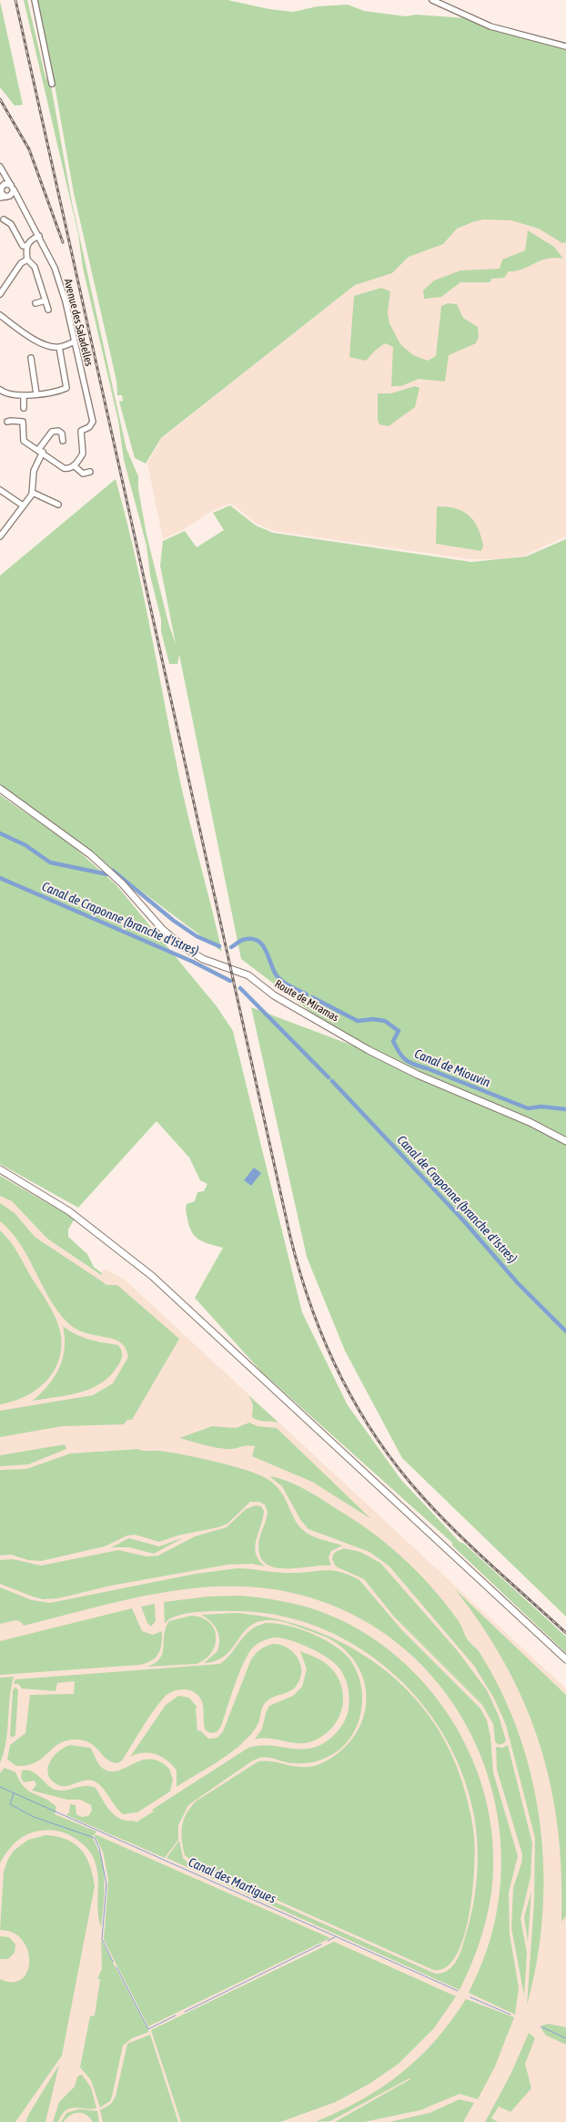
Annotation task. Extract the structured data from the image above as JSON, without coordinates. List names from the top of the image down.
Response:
{
  "streets": {
    "main road": ["Route de Miramas"],
    "street": ["Avenue des Saladelles"]
  },
  "water": ["Canal de Craponne (branche d'Istres)", "Canal de Miouvin", "Canal des Martigues"]
}
